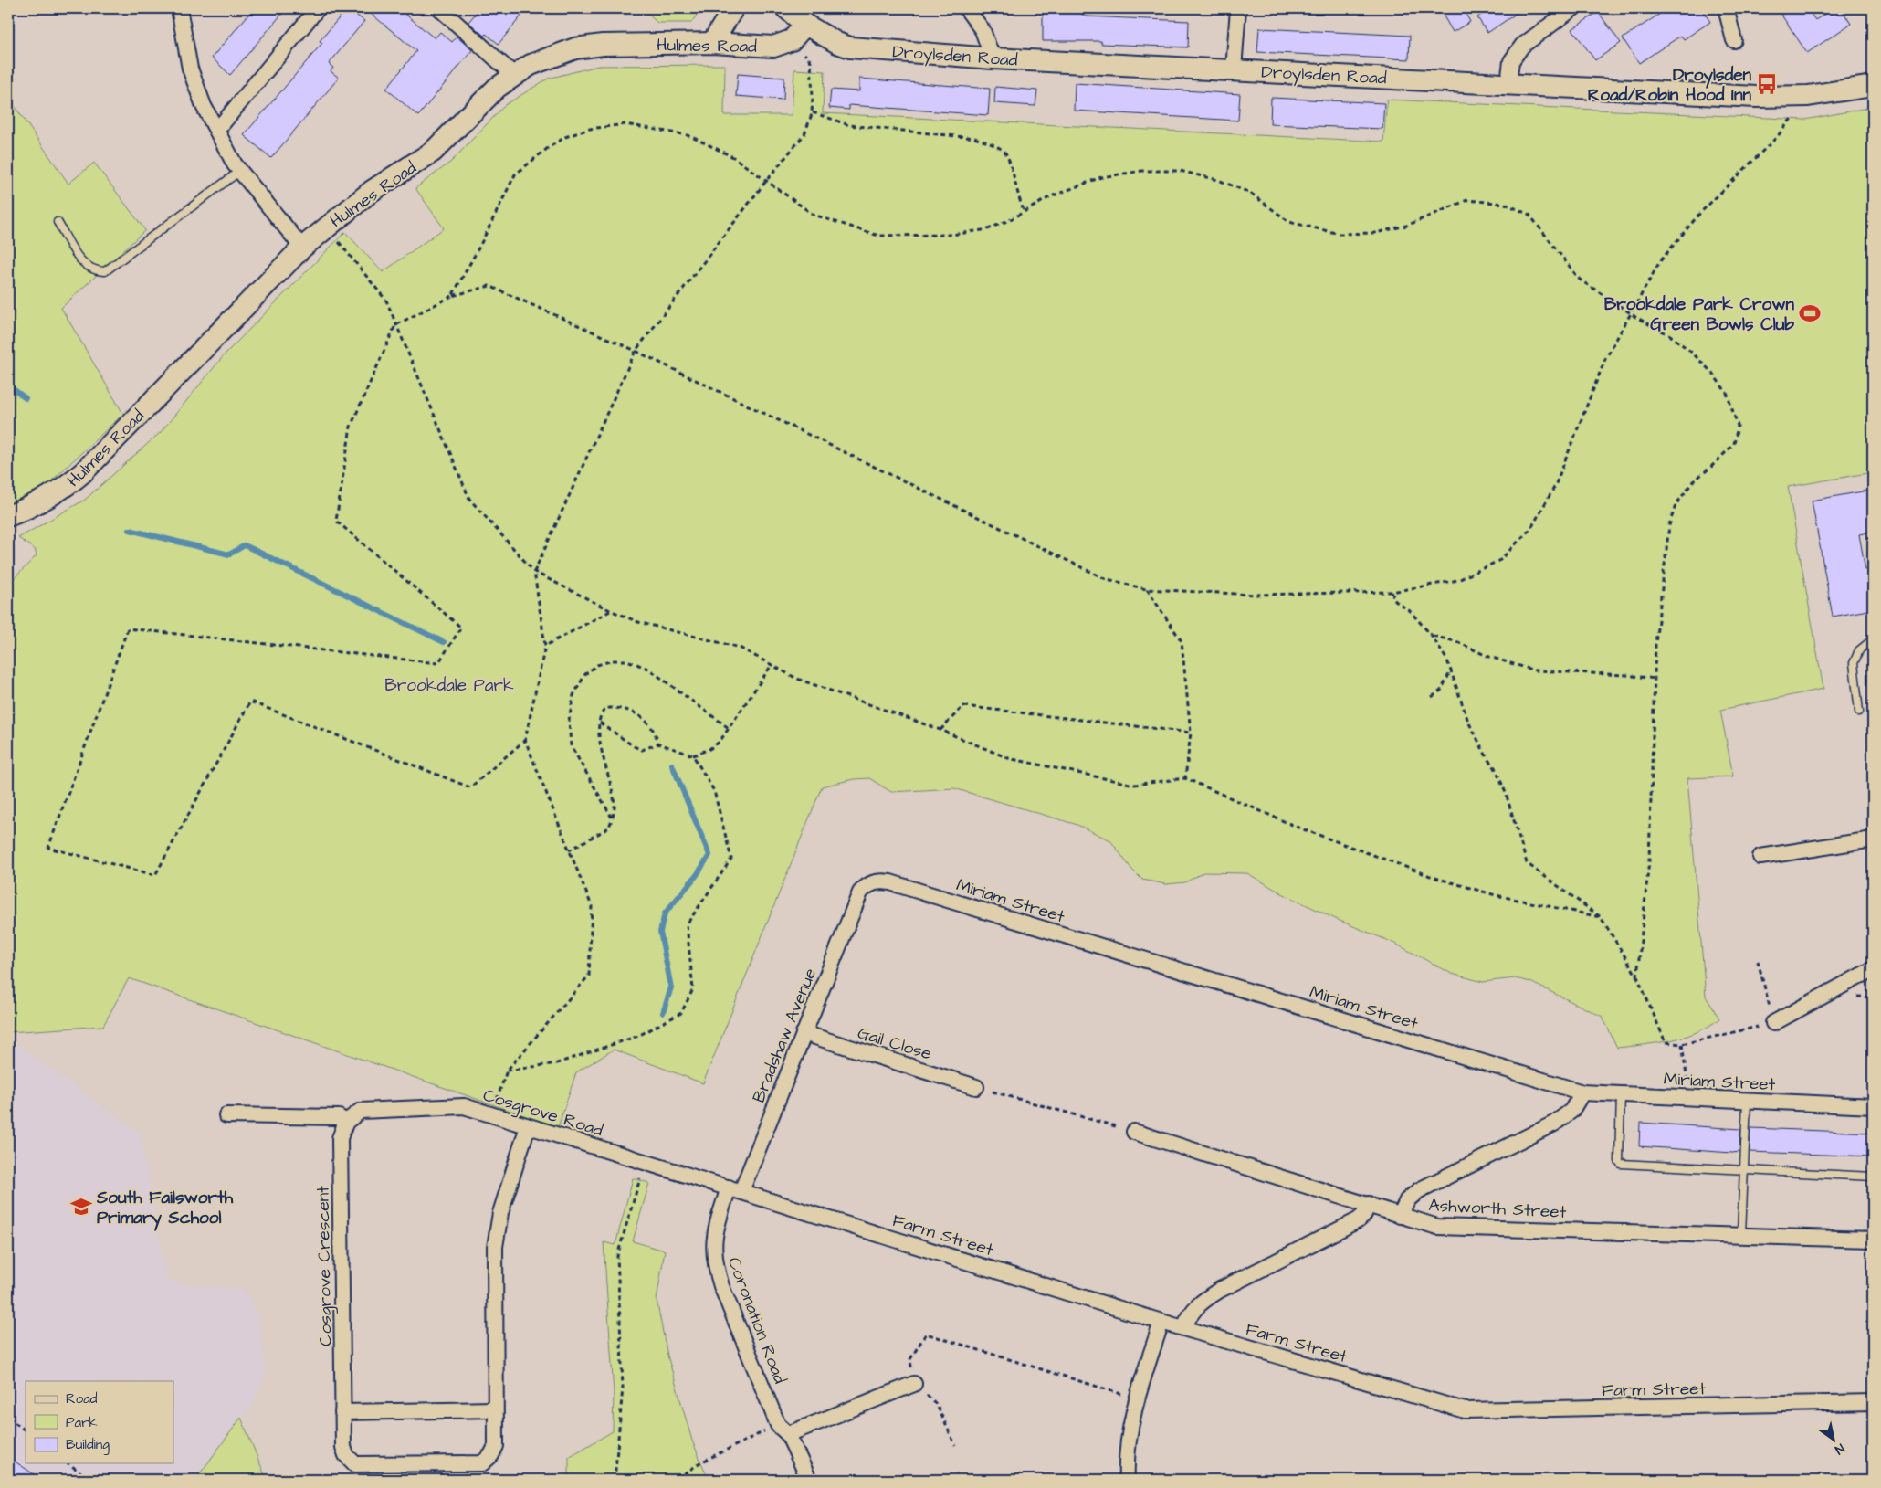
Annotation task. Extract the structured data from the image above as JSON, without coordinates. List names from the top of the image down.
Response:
{
  "streets": {
    "street": [
      "Hulmes Road",
      "Droylsden Road",
      "Miriam Street",
      "Bradshaw Avenue",
      "Gail Close",
      "Cosgrove Road",
      "Ashworth Street",
      "Farm Street",
      "Cosgrove Crescent",
      "Coronation Road"
    ]
  },
  "crossings": [
    ["Miriam Street", "Bradshaw Avenue"],
    ["Bradshaw Avenue", "Gail Close"],
    ["Bradshaw Avenue", "Cosgrove Road"],
    ["Bradshaw Avenue", "Farm Street"],
    ["Bradshaw Avenue", "Coronation Road"],
    ["Cosgrove Road", "Farm Street"],
    ["Cosgrove Road", "Cosgrove Crescent"],
    ["Cosgrove Road", "Coronation Road"],
    ["Farm Street", "Coronation Road"]
  ],
  "parks": ["Brookdale Park"],
  "places": {
    "bus stop": ["Droylsden Road/Robin Hood Inn"],
    "sports": ["Brookdale Park Crown Green Bowls Club"],
    "school or university": ["South Failsworth Primary School"]
  },
  "legend": ["Road", "Park", "Building"],
  "north": "bottom right"
}
